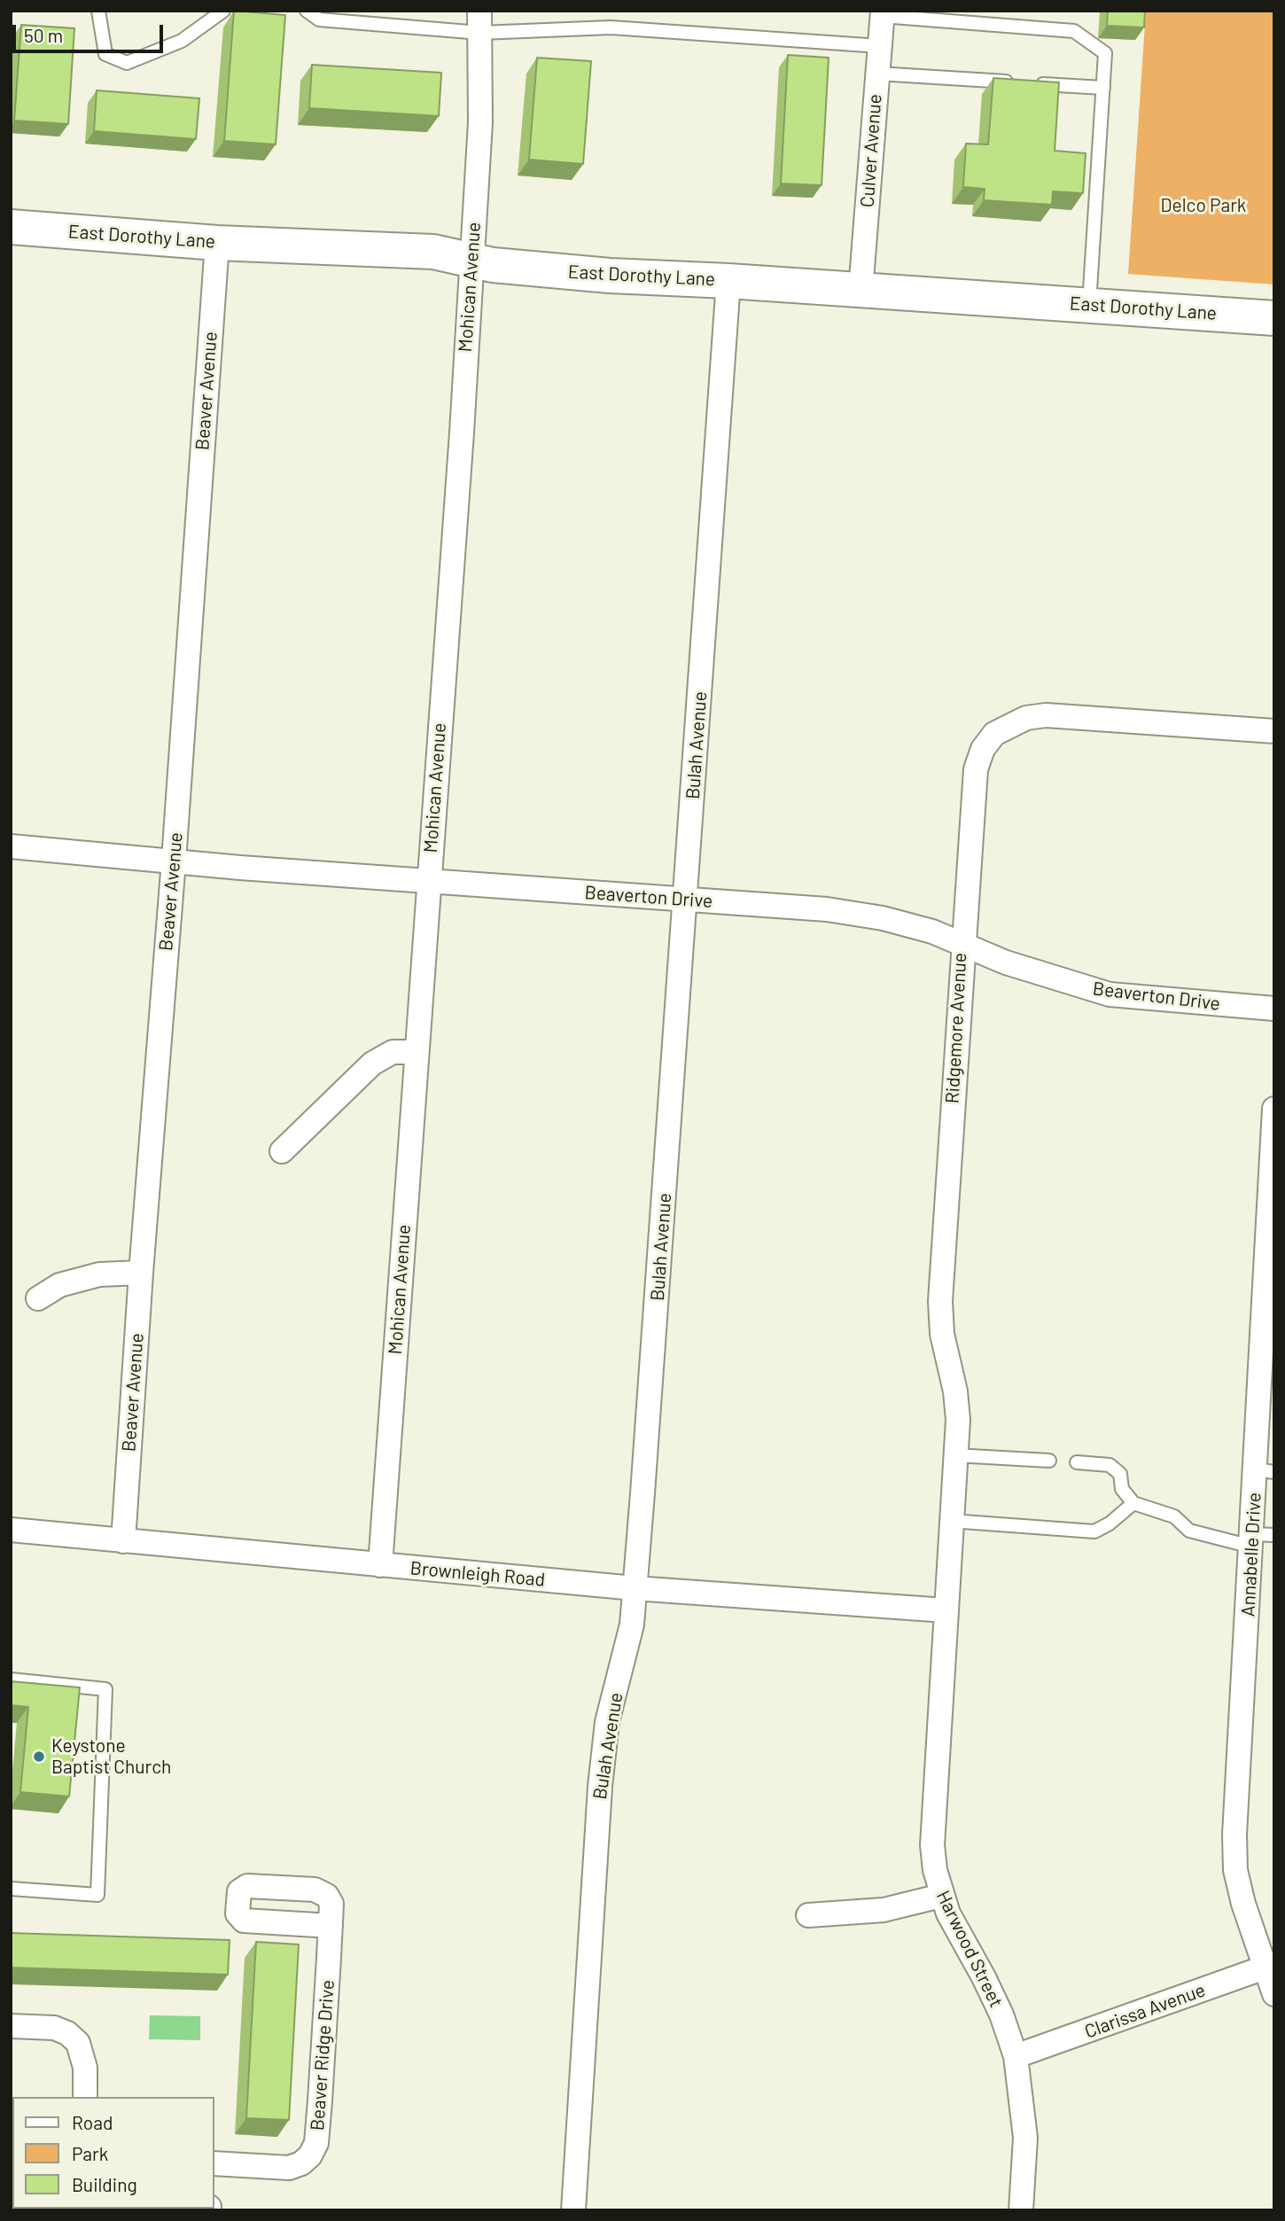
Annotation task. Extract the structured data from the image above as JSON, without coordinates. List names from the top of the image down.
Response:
{
  "streets": {
    "main road": ["East Dorothy Lane"],
    "street": [
      "Culver Avenue",
      "Mohican Avenue",
      "Beaver Avenue",
      "Bulah Avenue",
      "Beaverton Drive",
      "Ridgemore Avenue",
      "Annabelle Drive",
      "Brownleigh Road",
      "Harwood Street",
      "Clarissa Avenue",
      "Beaver Ridge Drive"
    ]
  },
  "crossings": [
    ["Culver Avenue", "East Dorothy Lane"],
    ["East Dorothy Lane", "Mohican Avenue"],
    ["East Dorothy Lane", "Beaver Avenue"],
    ["East Dorothy Lane", "Bulah Avenue"],
    ["Mohican Avenue", "Beaverton Drive"],
    ["Mohican Avenue", "Brownleigh Road"],
    ["Beaver Avenue", "Beaverton Drive"],
    ["Beaver Avenue", "Brownleigh Road"],
    ["Bulah Avenue", "Beaverton Drive"],
    ["Bulah Avenue", "Brownleigh Road"],
    ["Beaverton Drive", "Ridgemore Avenue"],
    ["Ridgemore Avenue", "Brownleigh Road"],
    ["Ridgemore Avenue", "Harwood Street"],
    ["Annabelle Drive", "Clarissa Avenue"],
    ["Brownleigh Road", "Harwood Street"],
    ["Harwood Street", "Clarissa Avenue"]
  ],
  "parks": ["Delco Park"],
  "places": ["Keystone Baptist Church"],
  "legend": ["Road", "Park", "Building"],
  "scale_bar": "50 m"
}
